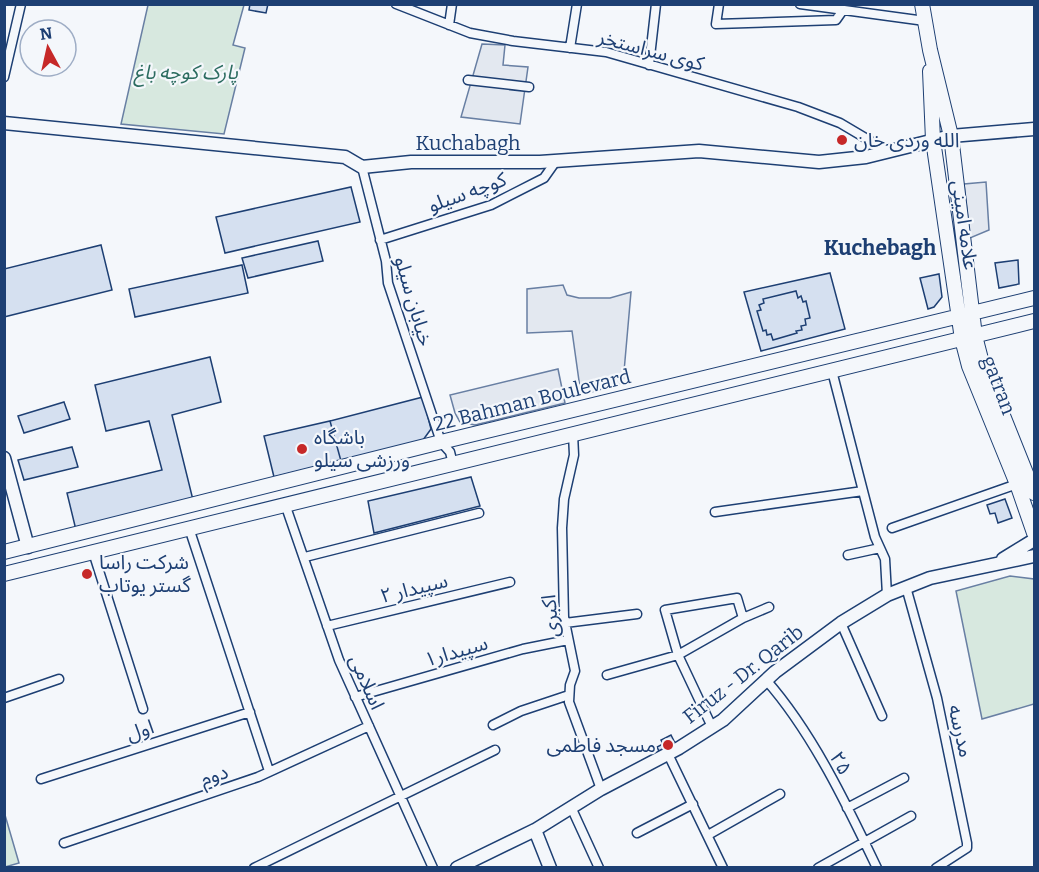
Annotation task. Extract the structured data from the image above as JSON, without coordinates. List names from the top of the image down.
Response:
{
  "streets": {
    "main road": [
      "Kuchabagh",
      "علامه امینی",
      "gatran",
      "22 Bahman Boulevard",
      "Firuz - Dr. Qarib"
    ],
    "street": [
      "کوی سراستخر",
      "کوچه سیلو",
      "خیابان سیلو",
      "سپیدار ۲",
      "اکبری",
      "سپیدار۱",
      "اسلامی",
      "اول",
      "مدرسه",
      "۲۵",
      "دوم"
    ]
  },
  "crossings": [
    ["کوی سراستخر", "Kuchabagh"],
    ["Kuchabagh", "کوچه سیلو"],
    ["Kuchabagh", "علامه امینی"],
    ["Kuchabagh", "خیابان سیلو"],
    ["کوچه سیلو", "خیابان سیلو"],
    ["علامه امینی", "gatran"],
    ["علامه امینی", "22 Bahman Boulevard"],
    ["خیابان سیلو", "22 Bahman Boulevard"],
    ["gatran", "22 Bahman Boulevard"],
    ["سپیدار ۲", "اسلامی"],
    ["اکبری", "سپیدار۱"],
    ["اکبری", "Firuz - Dr. Qarib"],
    ["سپیدار۱", "اسلامی"],
    ["Firuz - Dr. Qarib", "مدرسه"],
    ["Firuz - Dr. Qarib", "۲۵"],
    ["اسلامی", "دوم"]
  ],
  "districts": ["Kuchebagh"],
  "parks": ["پارک کوچه باغ"],
  "places": [
    "الله وردی خان",
    "باشگاه ورزشی سیلو",
    "شرکت راسا گستر یوتاب",
    "مسجد فاطمی"
  ],
  "north": "top"
}
